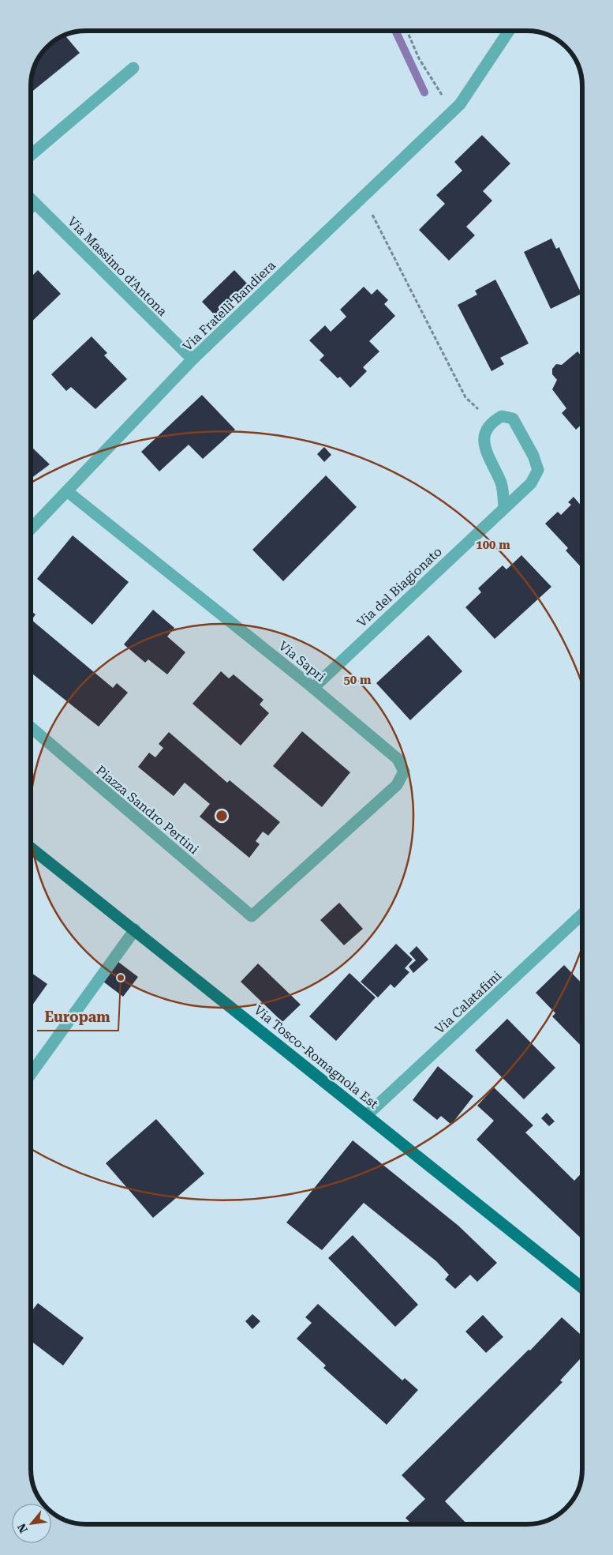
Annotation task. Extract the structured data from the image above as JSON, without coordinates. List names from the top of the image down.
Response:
{
  "streets": {
    "main road": ["Via Tosco-Romagnola Est"],
    "street": [
      "Via Massimo d'Antona",
      "Via Fratelli Bandiera",
      "Via del Biagionato",
      "Via Sapri",
      "Piazza Sandro Pertini",
      "Via Calatafimi"
    ]
  },
  "crossings": [
    ["Via Massimo d'Antona", "Via Fratelli Bandiera"],
    ["Via Fratelli Bandiera", "Via Sapri"],
    ["Via del Biagionato", "Via Sapri"],
    ["Via Sapri", "Piazza Sandro Pertini"],
    ["Via Calatafimi", "Via Tosco-Romagnola Est"]
  ],
  "places": ["Europam"],
  "north": "bottom left",
  "rings": ["100 m", "50 m"]
}
